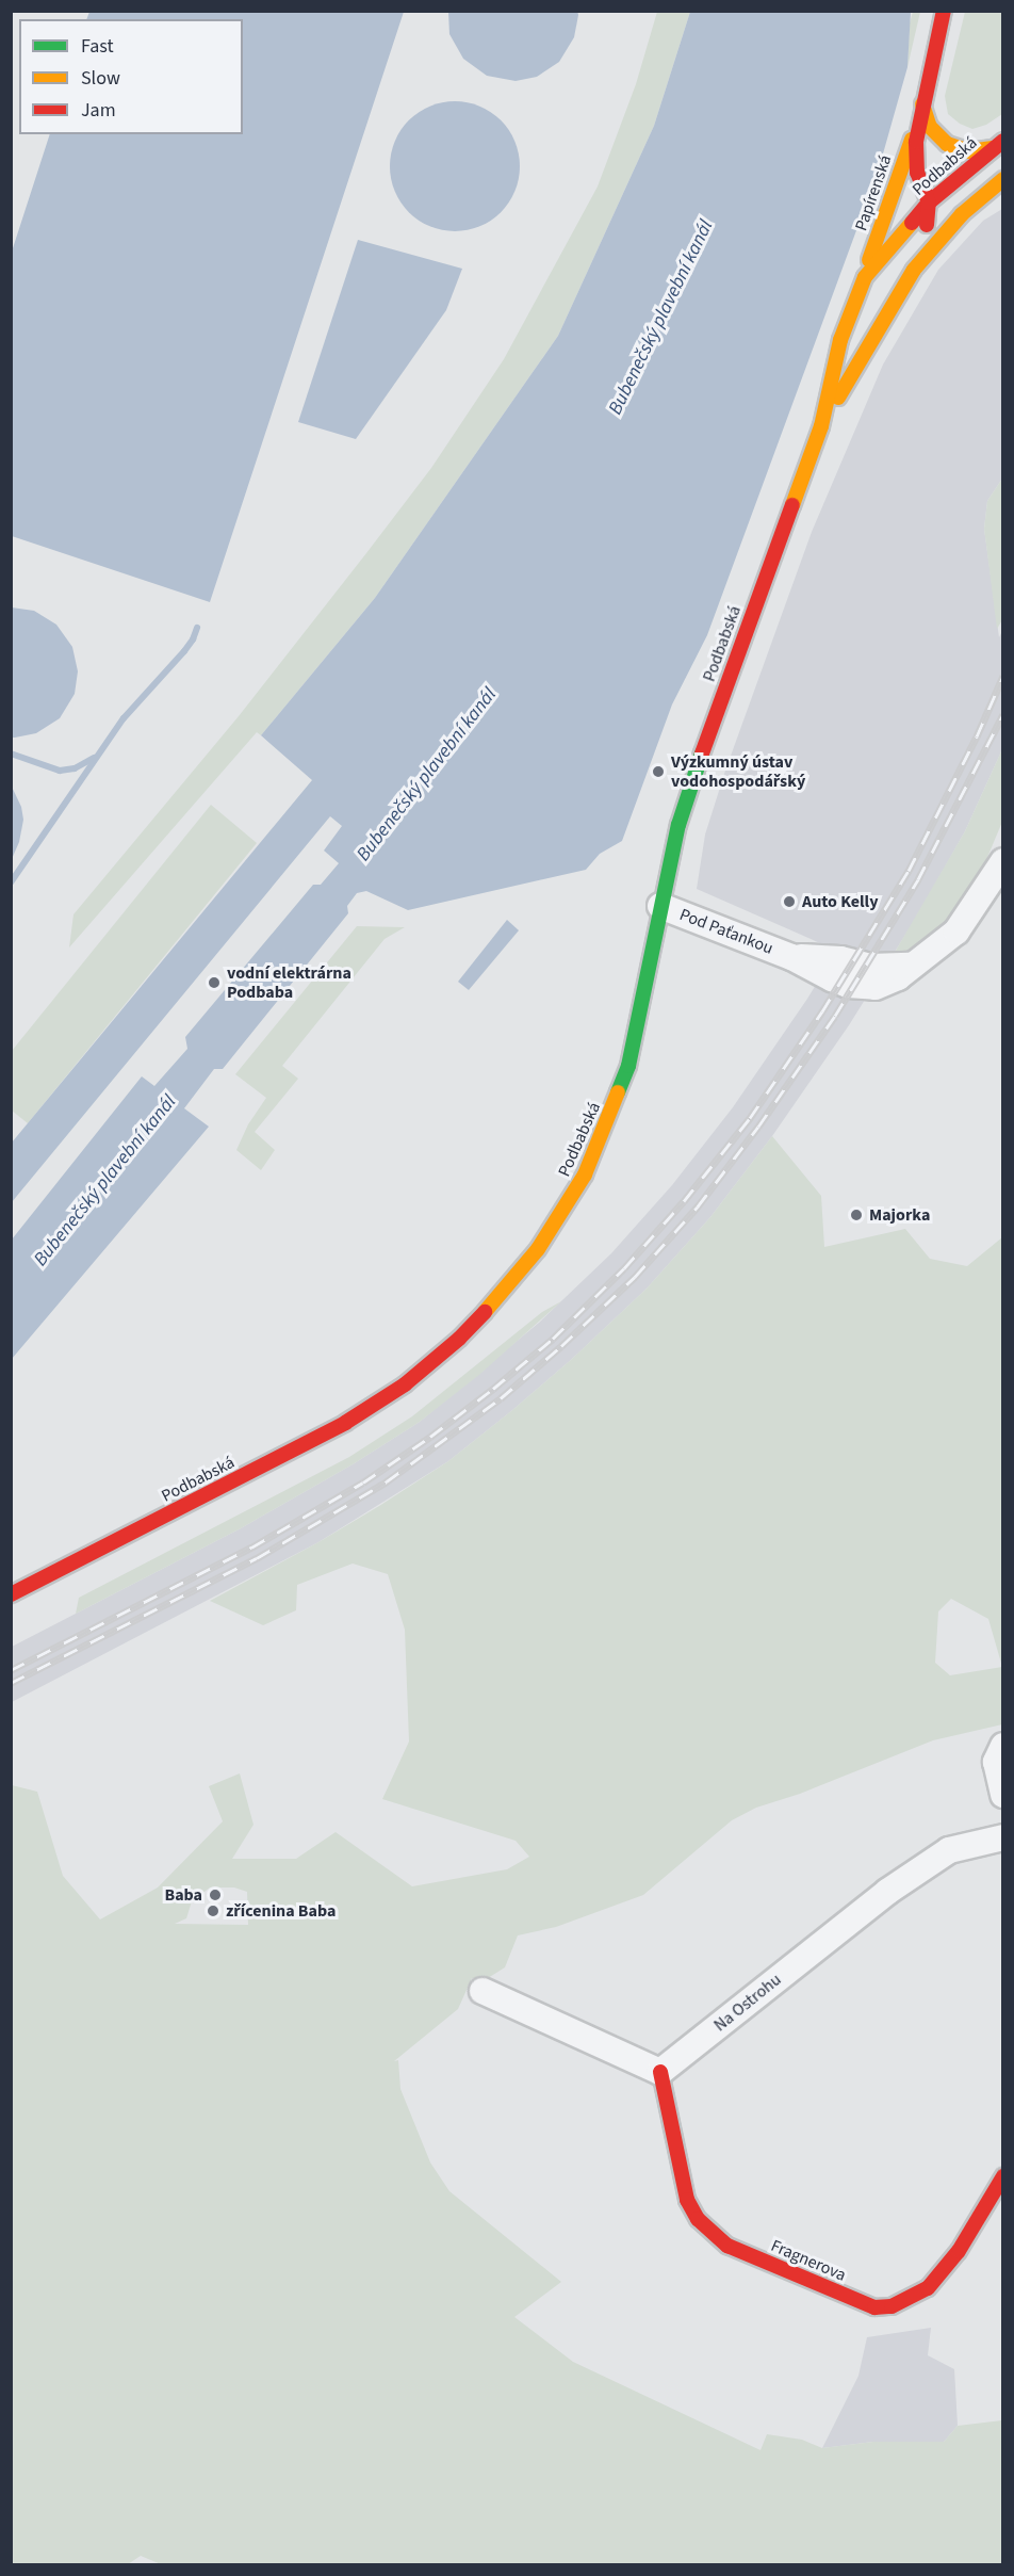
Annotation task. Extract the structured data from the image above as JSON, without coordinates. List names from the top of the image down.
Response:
{
  "streets": {
    "main road": ["Podbabská", "Papírenská", "Fragnerova"],
    "street": ["Pod Paťankou", "Na Ostrohu"]
  },
  "crossings": [
    ["Podbabská", "Papírenská"],
    ["Podbabská", "Pod Paťankou"],
    ["Na Ostrohu", "Fragnerova"]
  ],
  "water": ["Bubenečský plavební kanál"],
  "places": [
    "Výzkumný ústav vodohospodářský",
    "Auto Kelly",
    "vodní elektrárna Podbaba",
    "Majorka",
    "Baba",
    "zřícenina Baba"
  ],
  "legend": ["Fast", "Slow", "Jam"]
}
